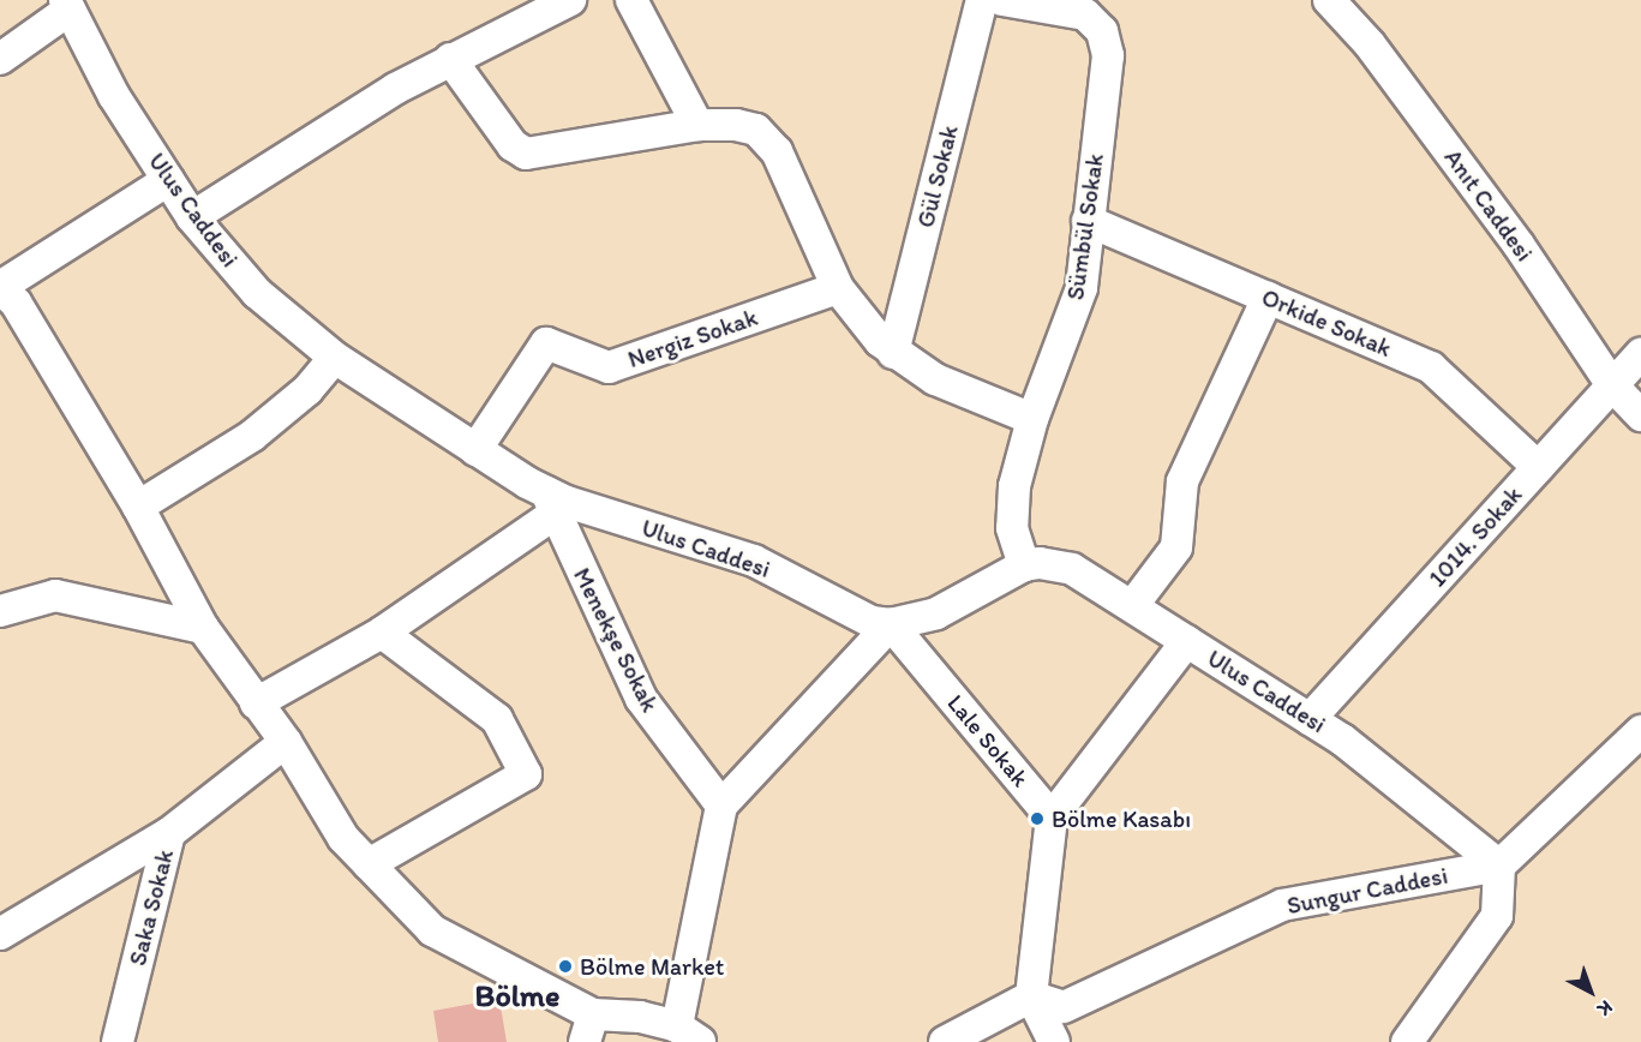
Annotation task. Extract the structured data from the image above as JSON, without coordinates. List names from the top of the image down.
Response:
{
  "streets": {
    "street": [
      "Gül Sokak",
      "Anıt Caddesi",
      "Ulus Caddesi",
      "Sümbül Sokak",
      "Orkide Sokak",
      "Nergiz Sokak",
      "1014. Sokak",
      "Menekşe Sokak",
      "Lale Sokak",
      "Sungur Caddesi",
      "Saka Sokak"
    ]
  },
  "crossings": [
    ["Anıt Caddesi", "1014. Sokak"],
    ["Ulus Caddesi", "Sümbül Sokak"],
    ["Ulus Caddesi", "Nergiz Sokak"],
    ["Ulus Caddesi", "1014. Sokak"],
    ["Ulus Caddesi", "Menekşe Sokak"],
    ["Ulus Caddesi", "Lale Sokak"],
    ["Ulus Caddesi", "Sungur Caddesi"],
    ["Sümbül Sokak", "Orkide Sokak"],
    ["Orkide Sokak", "1014. Sokak"]
  ],
  "districts": ["Bölme"],
  "places": ["Bölme Kasabı", "Bölme Market"],
  "north": "bottom right"
}
